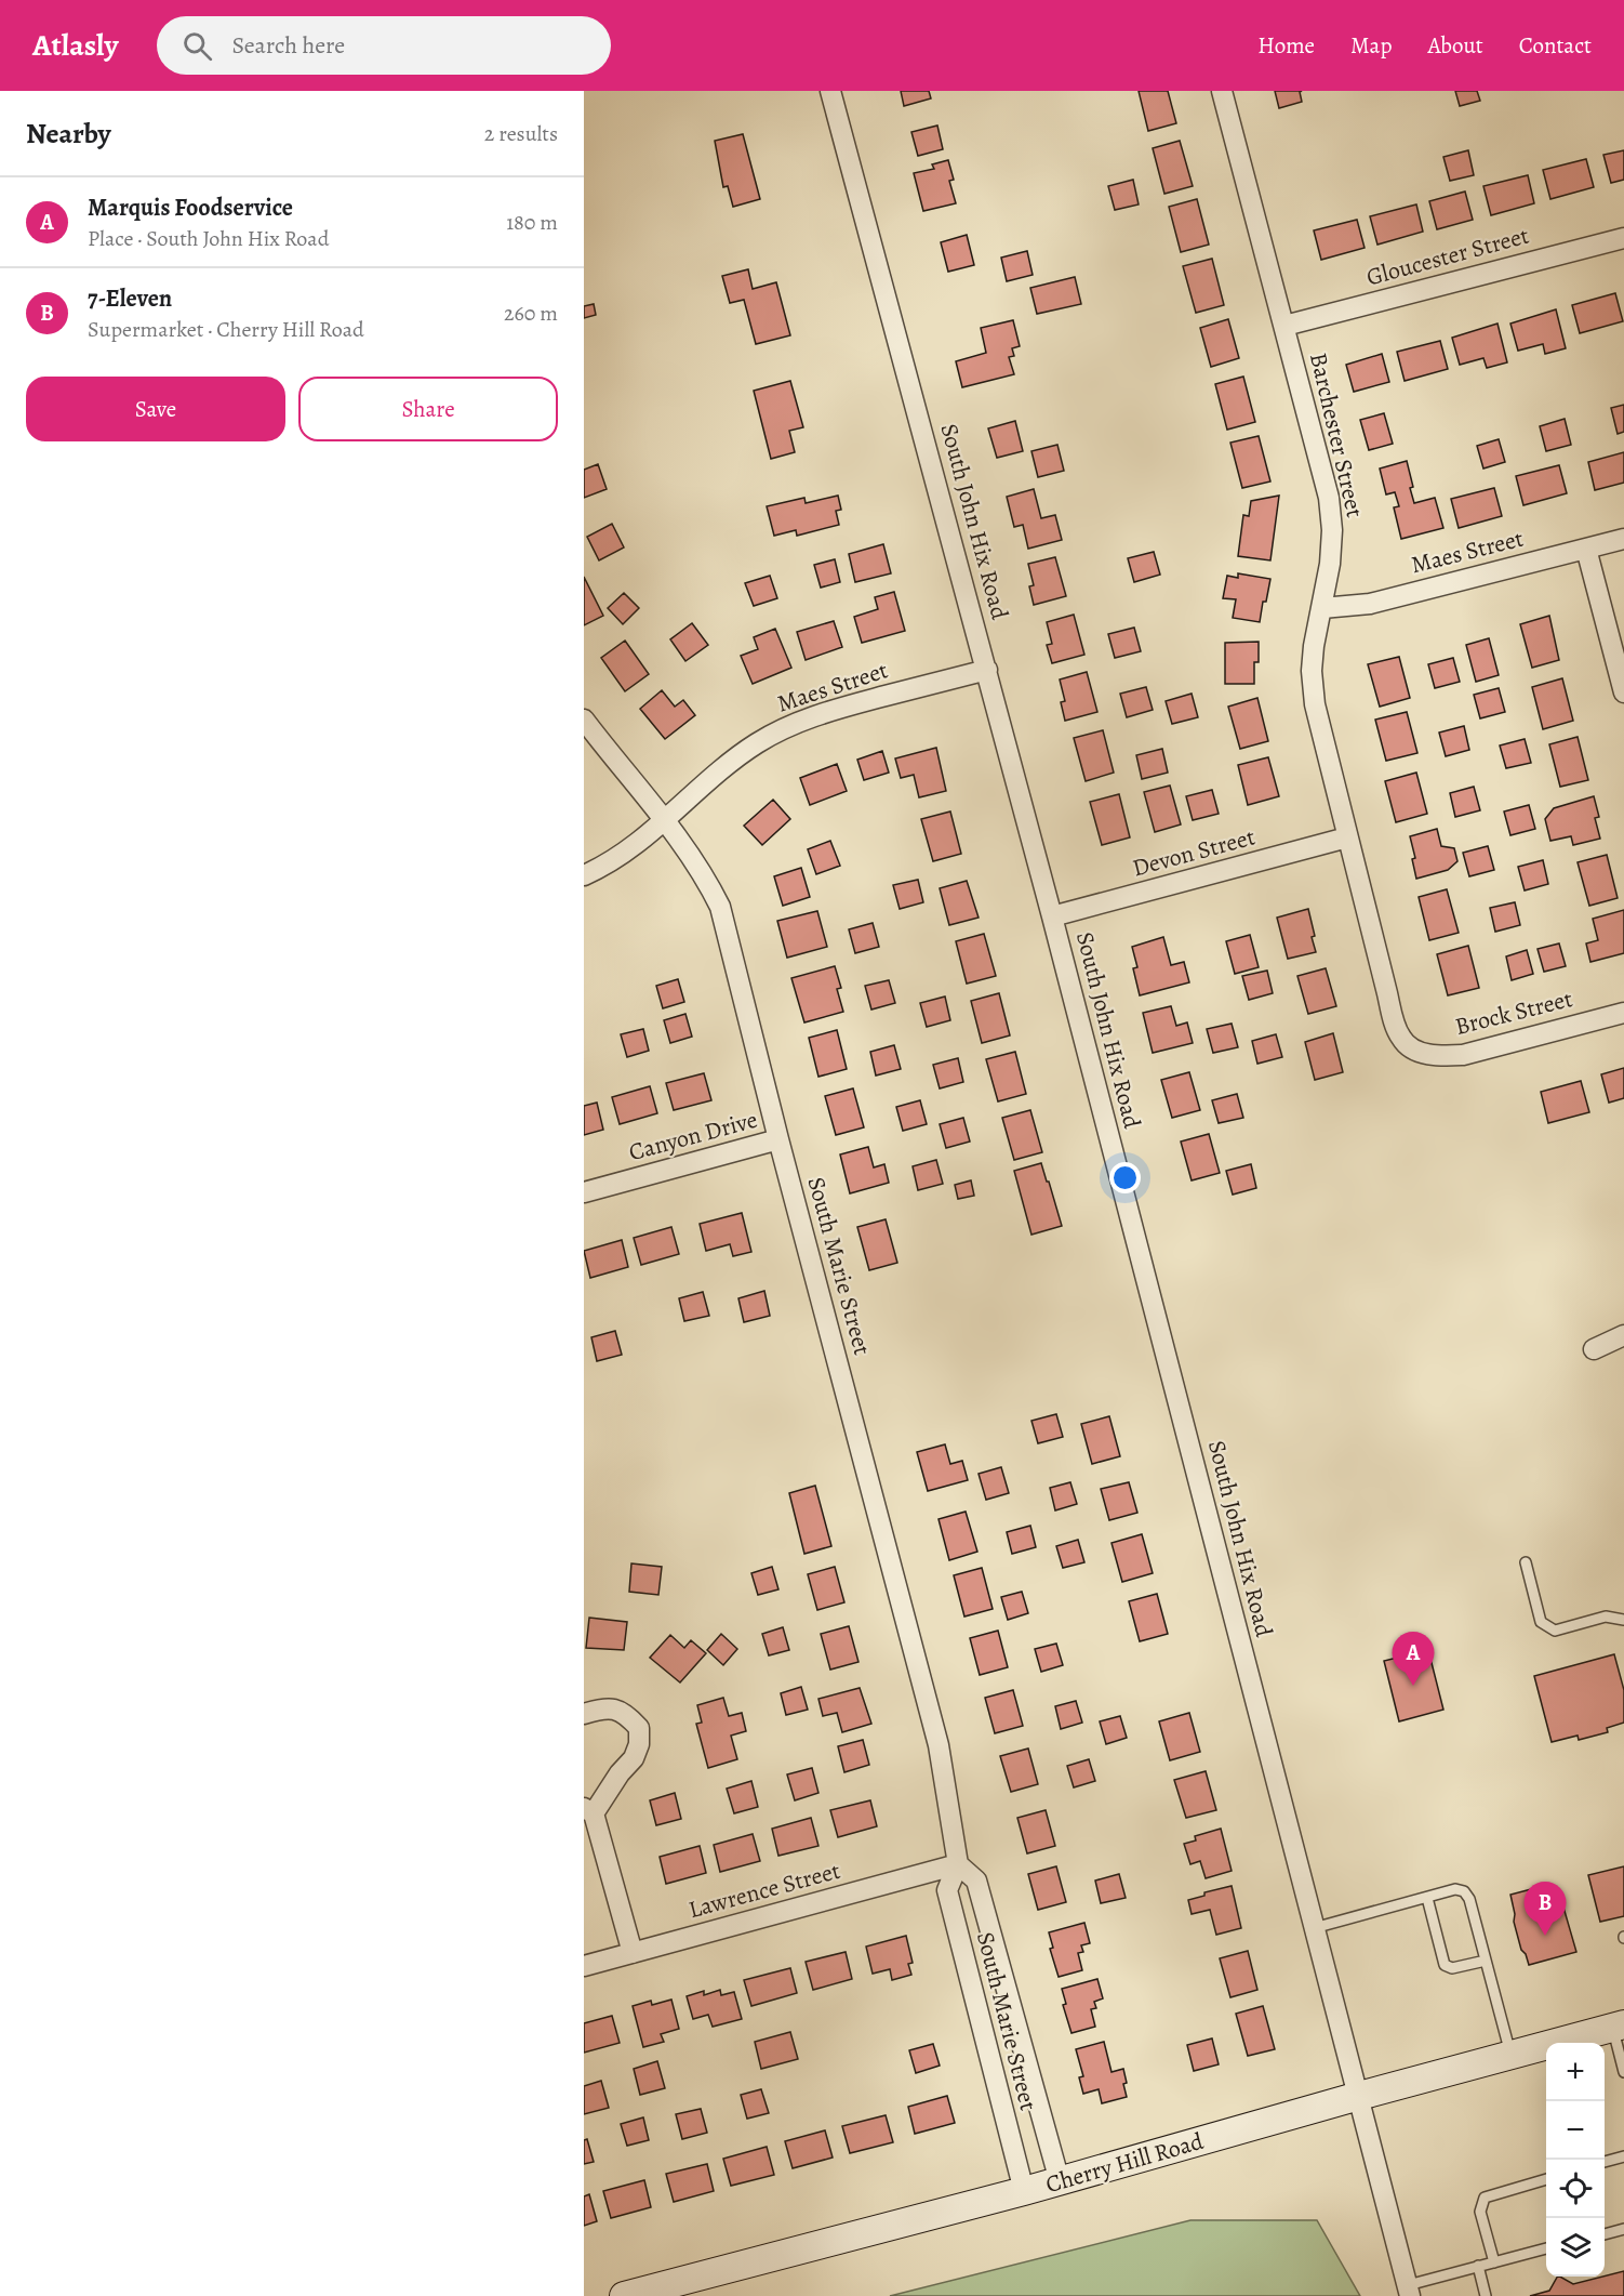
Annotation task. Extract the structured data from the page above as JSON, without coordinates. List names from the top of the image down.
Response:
{
  "streets": {
    "main road": ["Cherry Hill Road"],
    "street": [
      "Gloucester Street",
      "Barchester Street",
      "South John Hix Road",
      "Maes Street",
      "Devon Street",
      "Brock Street",
      "Canyon Drive",
      "South Marie Street",
      "Lawrence Street"
    ]
  },
  "crossings": [
    ["Gloucester Street", "Barchester Street"],
    ["Barchester Street", "Maes Street"],
    ["Barchester Street", "Devon Street"],
    ["Barchester Street", "Brock Street"],
    ["South John Hix Road", "Maes Street"],
    ["South John Hix Road", "Devon Street"],
    ["South John Hix Road", "Cherry Hill Road"],
    ["Maes Street", "South Marie Street"],
    ["Canyon Drive", "South Marie Street"],
    ["South Marie Street", "Lawrence Street"],
    ["South Marie Street", "Cherry Hill Road"]
  ],
  "page": {
    "header": "Atlasly",
    "search": "Search here",
    "nav": [
      "Home",
      "Map",
      "About",
      "Contact"
    ],
    "heading": ["Nearby", "2 results"],
    "list": [
      {
        "mark": "A",
        "name": "Marquis Foodservice",
        "note": "Place · South John Hix Road",
        "value": "180 m"
      },
      {
        "mark": "B",
        "name": "7-Eleven",
        "note": "Supermarket · Cherry Hill Road",
        "value": "260 m"
      }
    ],
    "buttons": ["Save", "Share"],
    "pins": ["A", "B"],
    "map_buttons": ["+", "−"]
  }
}
